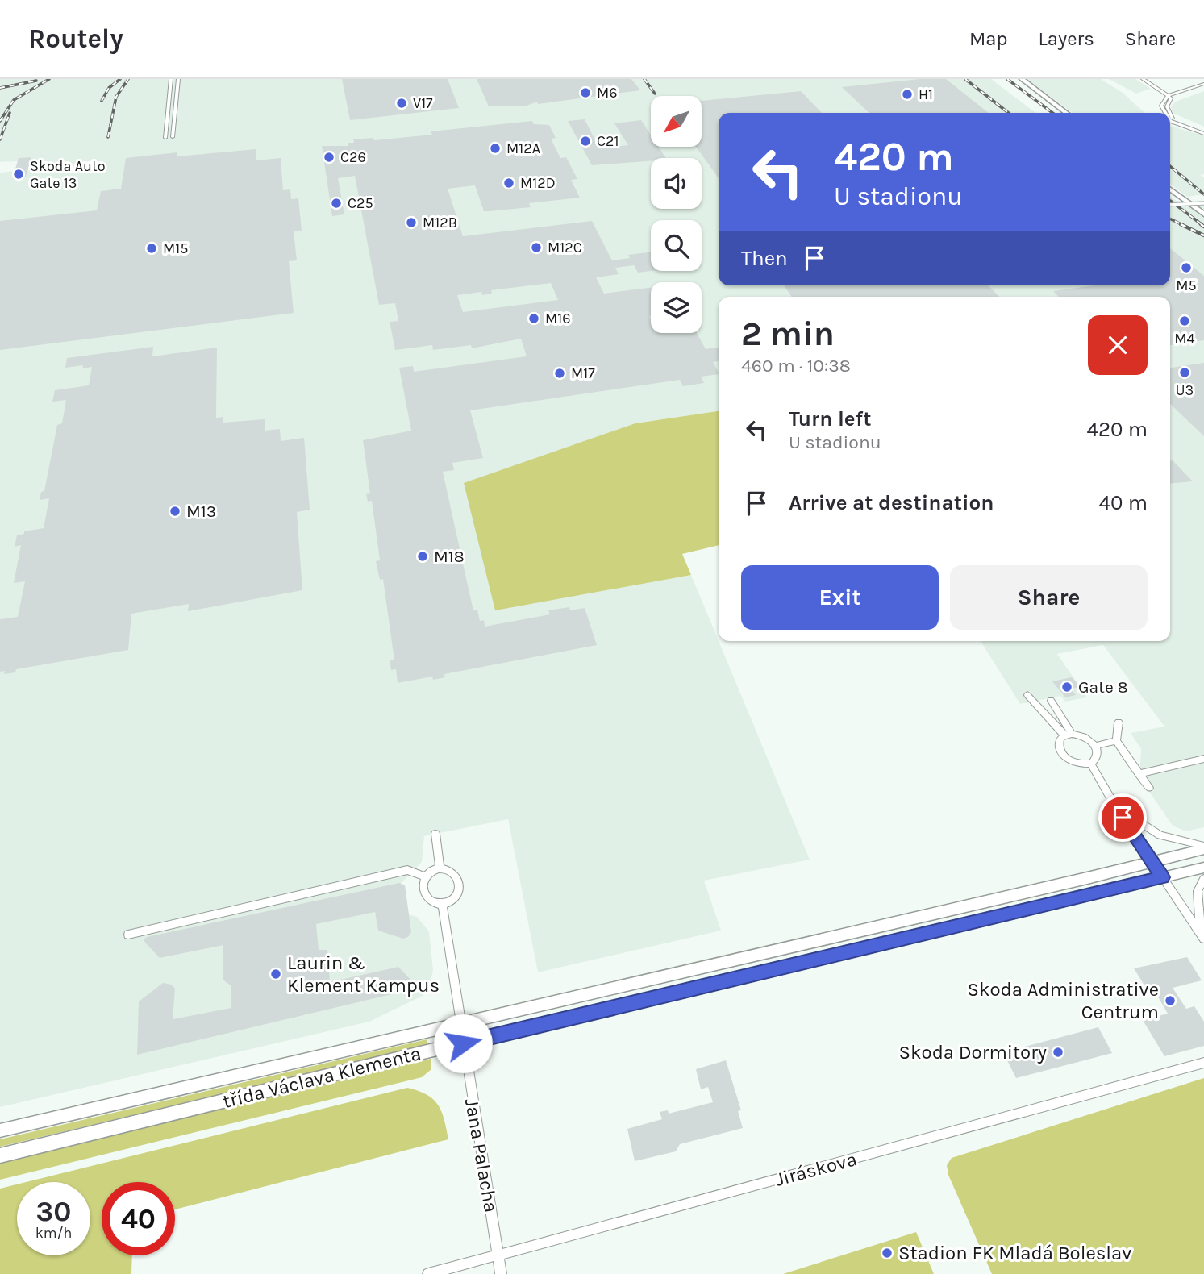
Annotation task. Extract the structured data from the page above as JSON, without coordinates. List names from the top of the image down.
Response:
{
  "streets": {
    "street": ["třída Václava Klementa", "Jana Palacha", "Jiráskova"]
  },
  "crossings": [
    ["třída Václava Klementa", "Jana Palacha"],
    ["Jana Palacha", "Jiráskova"]
  ],
  "places": [
    "M6",
    "H1",
    "V17",
    "C21",
    "M12A",
    "C26",
    "Skoda Auto Gate 13",
    "M12D",
    "C25",
    "M12B",
    "M12C",
    "M15",
    "M5",
    "M16",
    "M4",
    "U3",
    "M17",
    "M13",
    "M18",
    "Gate 8",
    "Laurin & Klement Kampus",
    "Skoda Administrative Centrum",
    "Skoda Dormitory",
    "Stadion FK Mladá Boleslav"
  ],
  "north": "bottom left",
  "page": {
    "header": "Routely",
    "nav": ["Map", "Layers", "Share"],
    "turn": ["420 m", "U stadionu"],
    "then": "Then",
    "heading": ["2 min", "460 m · 10:38"],
    "list": [
      {
        "name": "Turn left",
        "note": "U stadionu",
        "value": "420 m"
      },
      {
        "name": "Arrive at destination",
        "value": "40 m"
      }
    ],
    "buttons": ["Exit", "Share"],
    "speed": "30 km/h",
    "limit": "40"
  }
}
